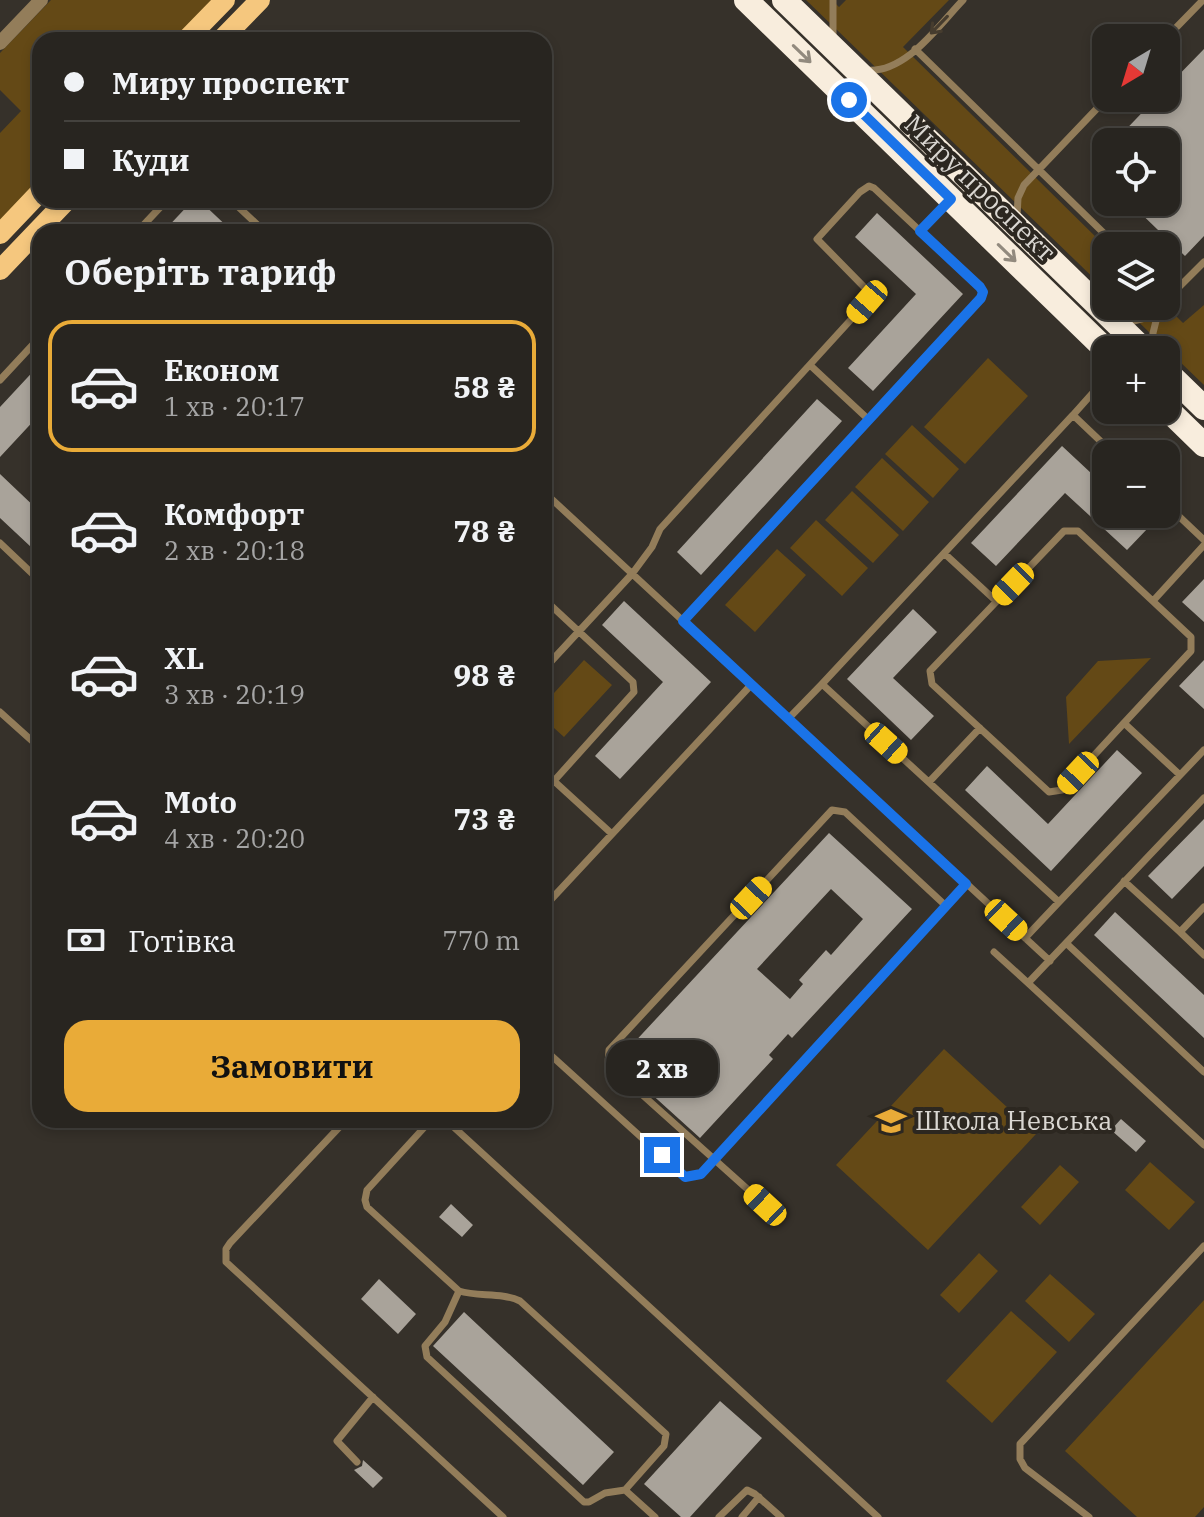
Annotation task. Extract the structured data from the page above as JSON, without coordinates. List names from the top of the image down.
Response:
{
  "streets": {
    "highway": ["Миру проспект"]
  },
  "places": {
    "school or university": ["Школа Невська"]
  },
  "north": "bottom left",
  "page": {
    "map_buttons": ["+", "−"],
    "banner": ["Миру проспект", "Куди"],
    "heading": "Оберіть тариф",
    "list": [
      {
        "name": "Економ",
        "note": "1 хв · 20:17",
        "value": "58 ₴"
      },
      {
        "name": "Комфорт",
        "note": "2 хв · 20:18",
        "value": "78 ₴"
      },
      {
        "name": "XL",
        "note": "3 хв · 20:19",
        "value": "98 ₴"
      },
      {
        "name": "Moto",
        "note": "4 хв · 20:20",
        "value": "73 ₴"
      }
    ],
    "pay": ["Готівка", "770 m"],
    "buttons": "Замовити",
    "bubble": "2 хв"
  }
}
